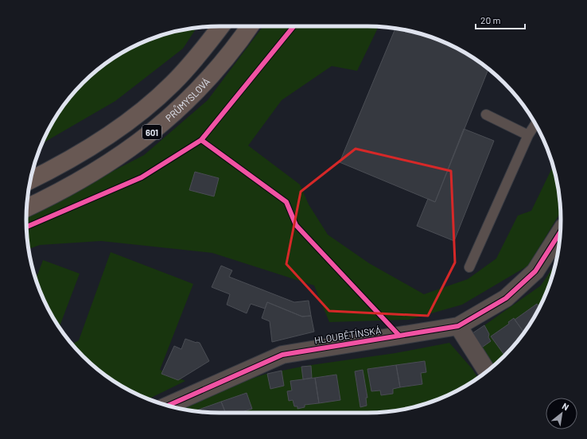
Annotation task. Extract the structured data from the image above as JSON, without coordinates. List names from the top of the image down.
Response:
{
  "streets": {
    "main road": ["PRŮMYSLOVÁ", "601"],
    "street": ["HLOUBĚTÍNSKÁ"]
  },
  "scale_bar": "20 m",
  "north": "top right"
}
